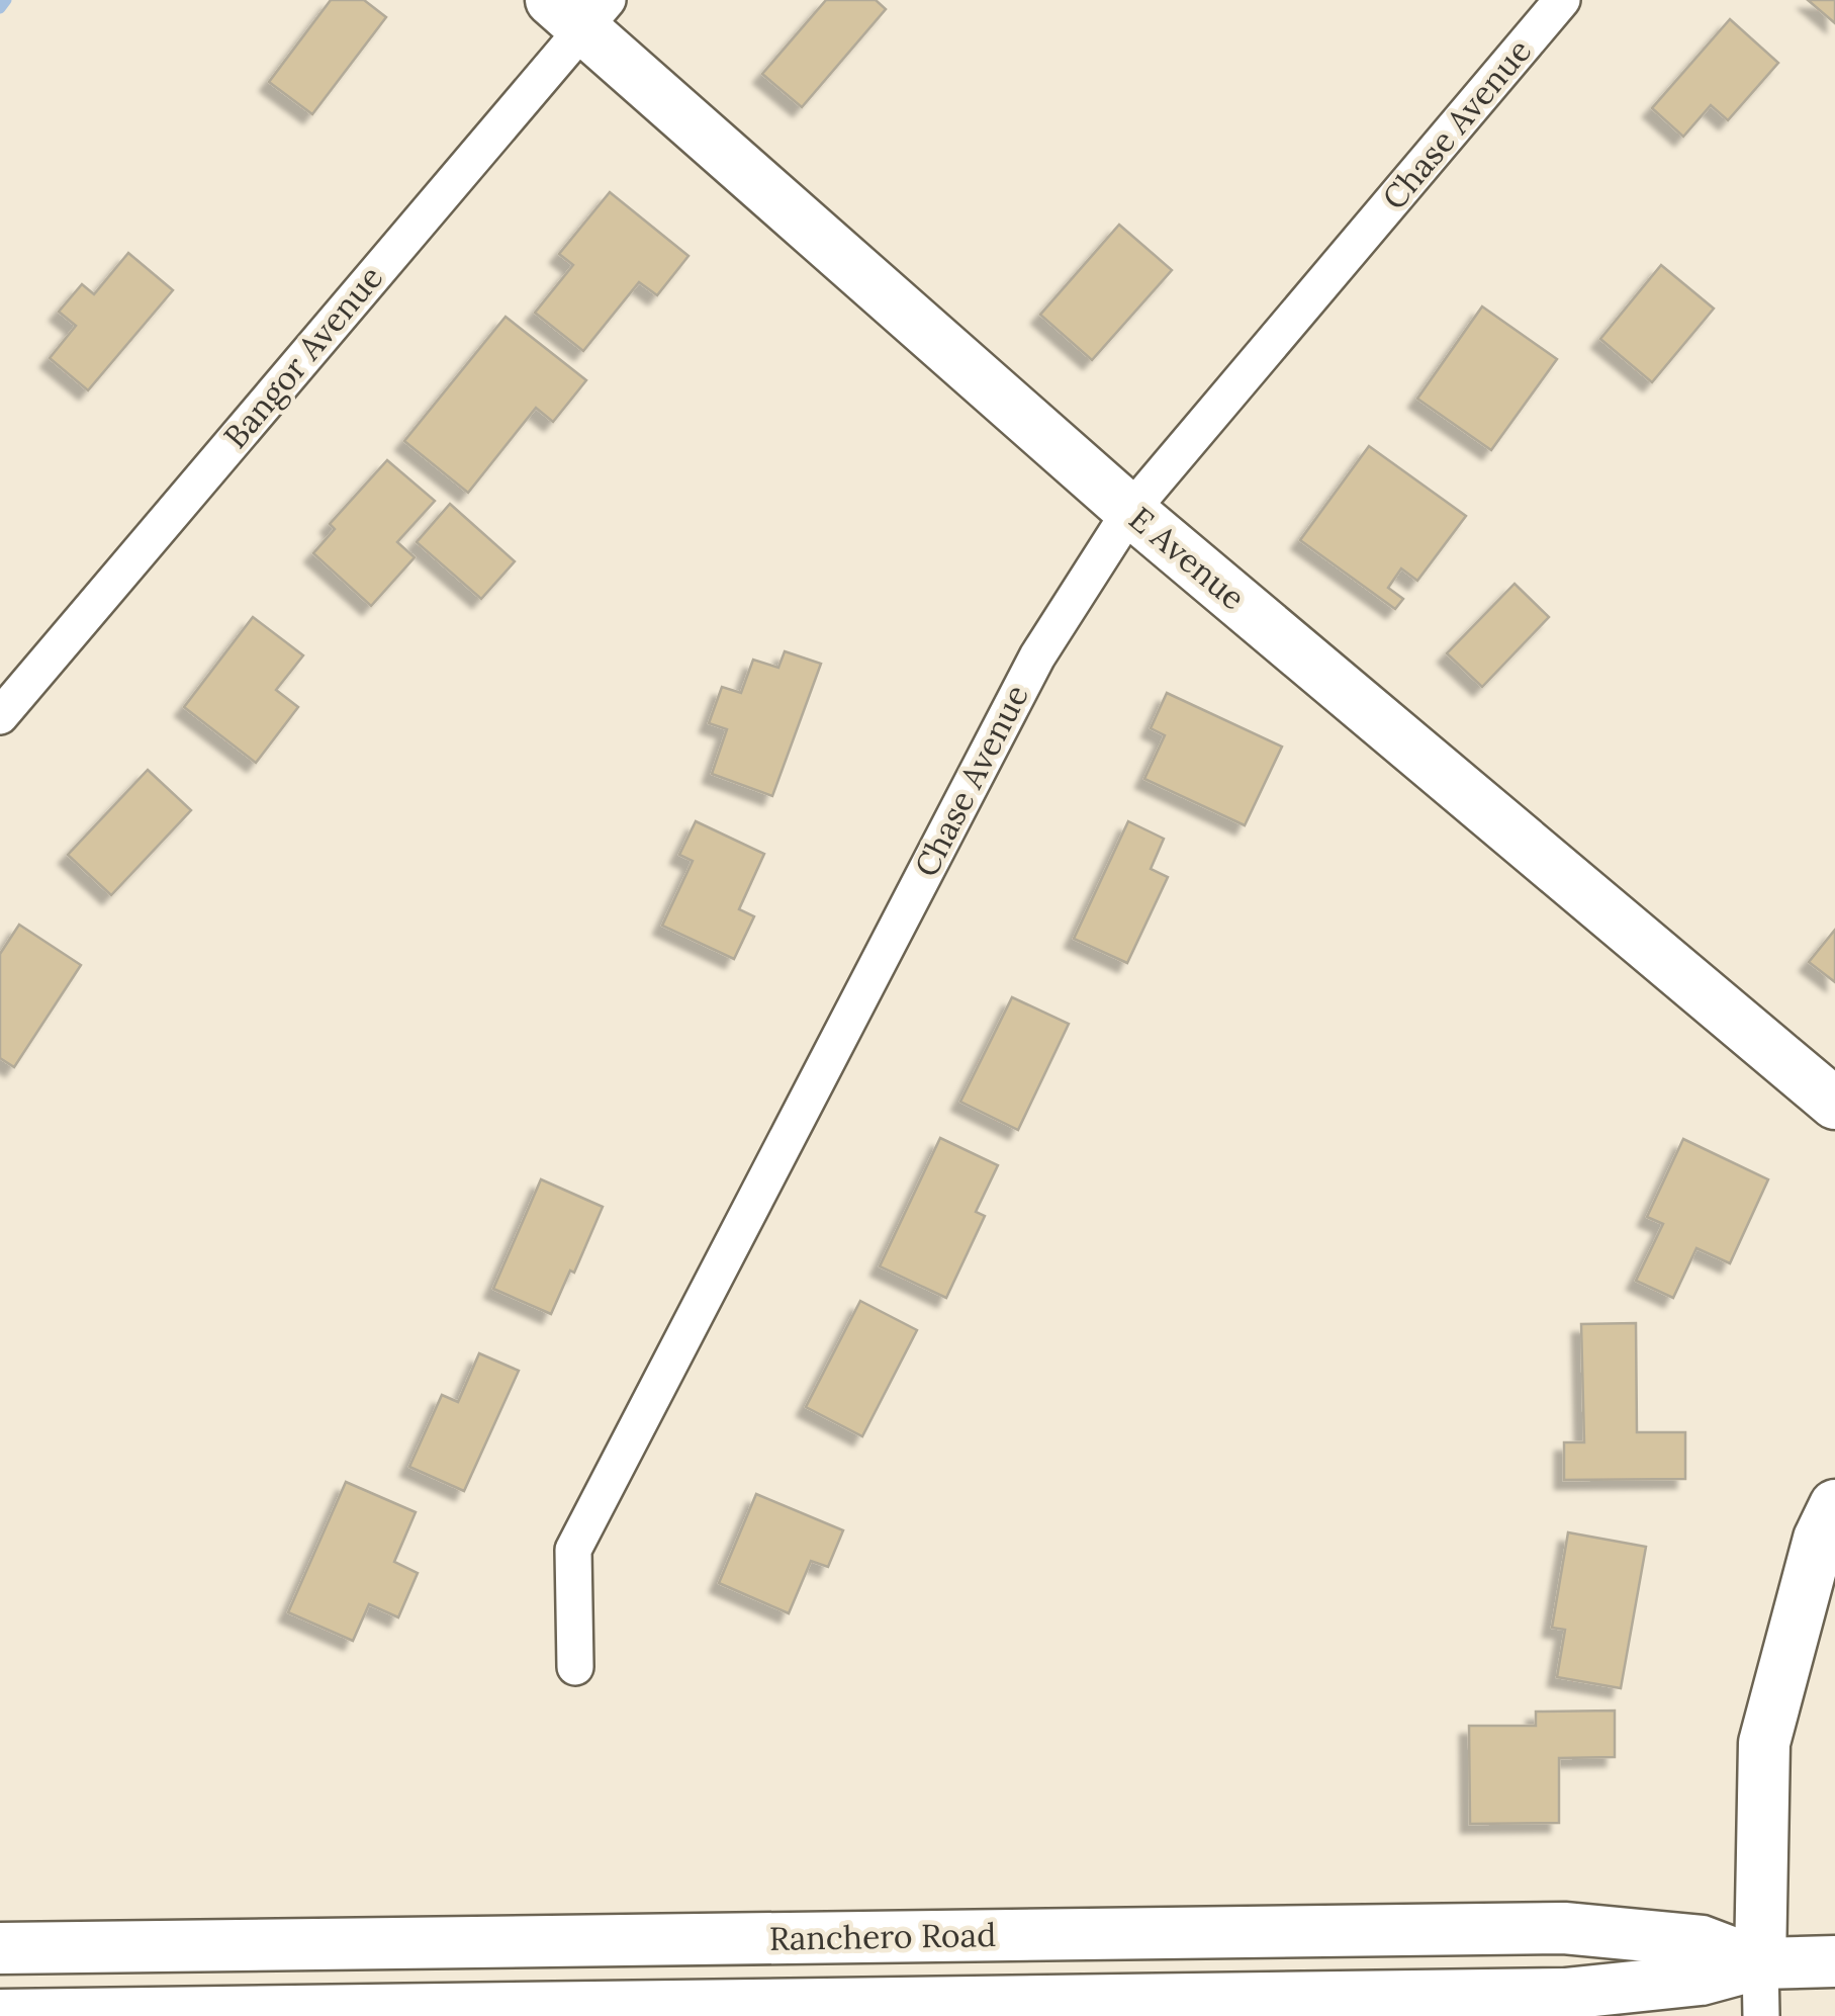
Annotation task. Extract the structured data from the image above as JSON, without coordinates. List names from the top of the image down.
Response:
{
  "streets": {
    "main road": ["E Avenue", "Ranchero Road"],
    "street": ["Chase Avenue", "Bangor Avenue"]
  },
  "crossings": [
    ["Chase Avenue", "E Avenue"],
    ["Bangor Avenue", "E Avenue"]
  ]
}
